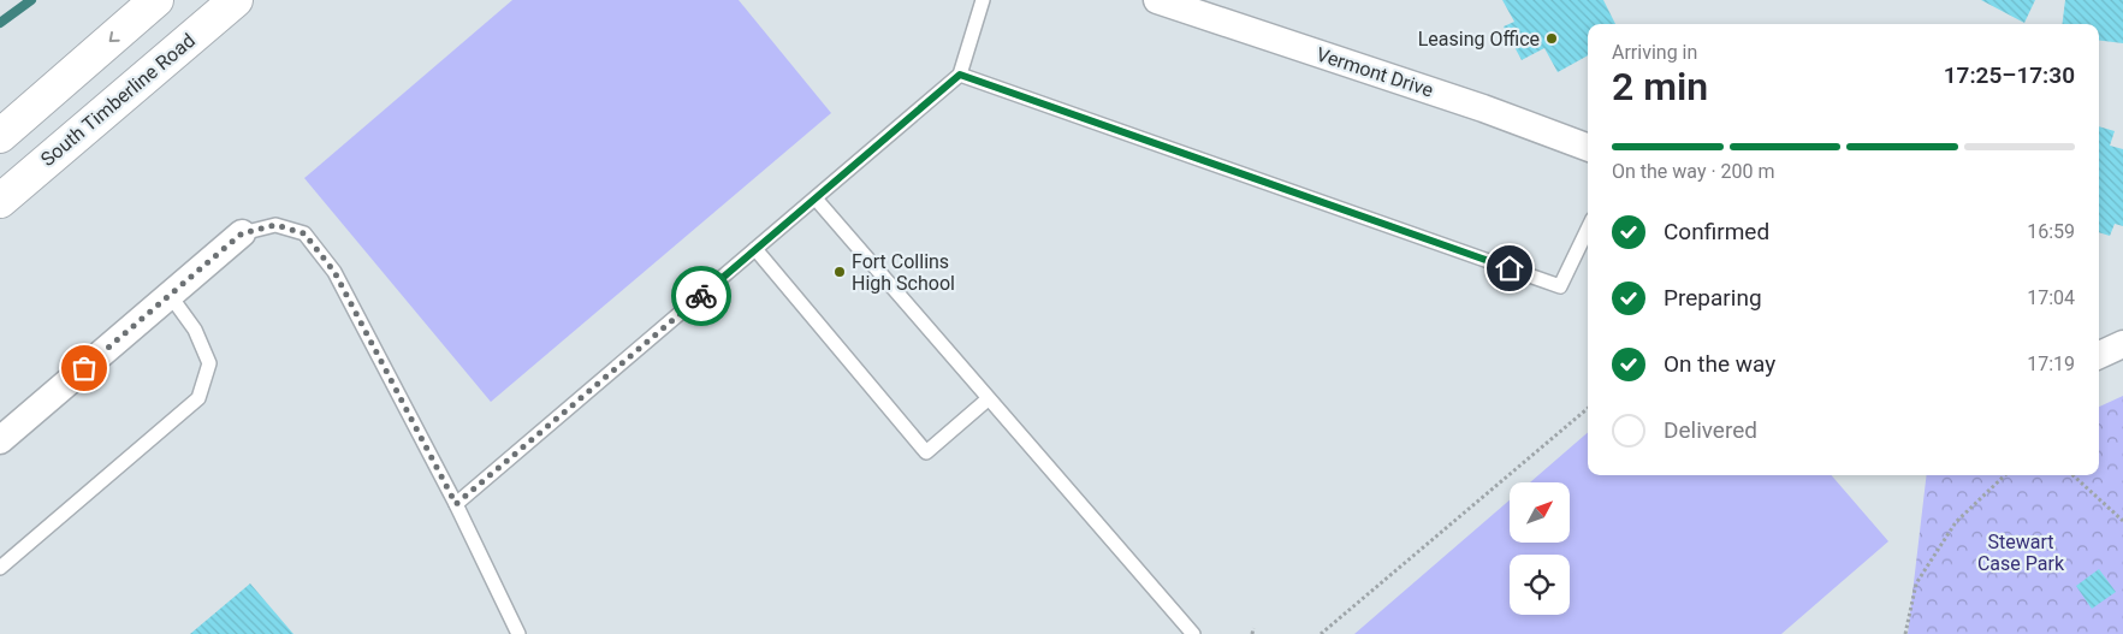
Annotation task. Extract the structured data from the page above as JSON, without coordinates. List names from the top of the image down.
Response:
{
  "streets": {
    "main road": ["South Timberline Road"],
    "street": ["Vermont Drive"]
  },
  "parks": ["Stewart Case Park"],
  "places": ["Leasing Office", "Fort Collins High School"],
  "north": "top right",
  "page": {
    "heading": ["2 min", "Arriving in", "17:25–17:30"],
    "bar": "On the way · 200 m",
    "list": [
      ["Confirmed", "16:59"],
      ["Preparing", "17:04"],
      ["On the way", "17:19"],
      "Delivered"
    ]
  }
}
